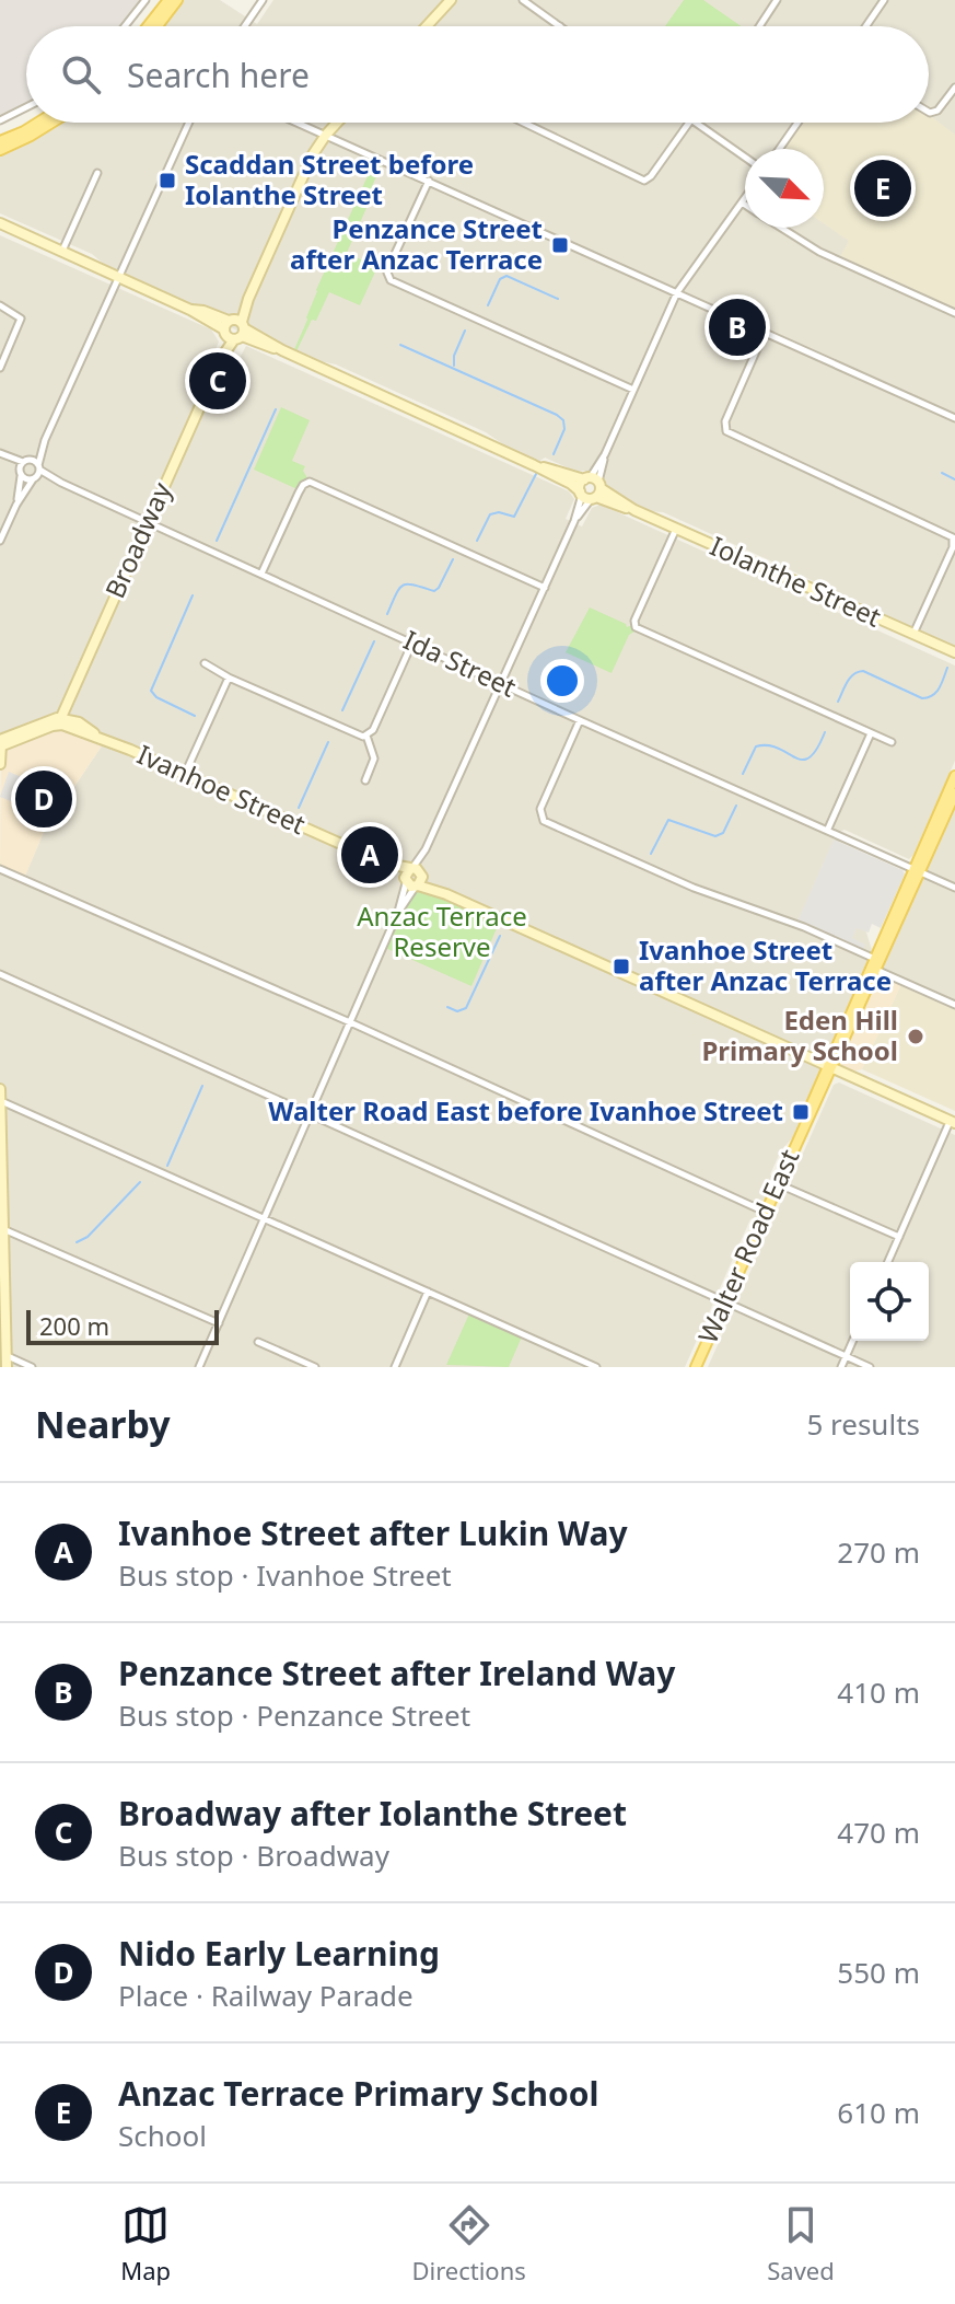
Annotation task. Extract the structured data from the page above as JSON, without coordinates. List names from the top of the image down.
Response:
{
  "streets": {
    "main road": ["Walter Road East"],
    "street": [
      "Broadway",
      "Iolanthe Street",
      "Ida Street",
      "Ivanhoe Street"
    ]
  },
  "crossings": [
    ["Broadway", "Iolanthe Street"],
    ["Broadway", "Ida Street"],
    ["Broadway", "Ivanhoe Street"],
    ["Ida Street", "Walter Road East"],
    ["Ivanhoe Street", "Walter Road East"]
  ],
  "parks": ["Anzac Terrace Reserve"],
  "places": {
    "transit": [
      "Scaddan Street before Iolanthe Street",
      "Penzance Street after Anzac Terrace",
      "Ivanhoe Street after Anzac Terrace",
      "Walter Road East before Ivanhoe Street"
    ],
    "other": ["Eden Hill Primary School"]
  },
  "scale_bar": "200 m",
  "north": "bottom right",
  "page": {
    "search": "Search here",
    "pins": [
      "E",
      "B",
      "C",
      "D",
      "A"
    ],
    "scale": "200 m",
    "heading": ["Nearby", "5 results"],
    "list": [
      {
        "mark": "A",
        "name": "Ivanhoe Street after Lukin Way",
        "note": "Bus stop · Ivanhoe Street",
        "value": "270 m"
      },
      {
        "mark": "B",
        "name": "Penzance Street after Ireland Way",
        "note": "Bus stop · Penzance Street",
        "value": "410 m"
      },
      {
        "mark": "C",
        "name": "Broadway after Iolanthe Street",
        "note": "Bus stop · Broadway",
        "value": "470 m"
      },
      {
        "mark": "D",
        "name": "Nido Early Learning",
        "note": "Place · Railway Parade",
        "value": "550 m"
      },
      {
        "mark": "E",
        "name": "Anzac Terrace Primary School",
        "note": "School",
        "value": "610 m"
      }
    ],
    "nav": ["Map", "Directions", "Saved"]
  }
}
